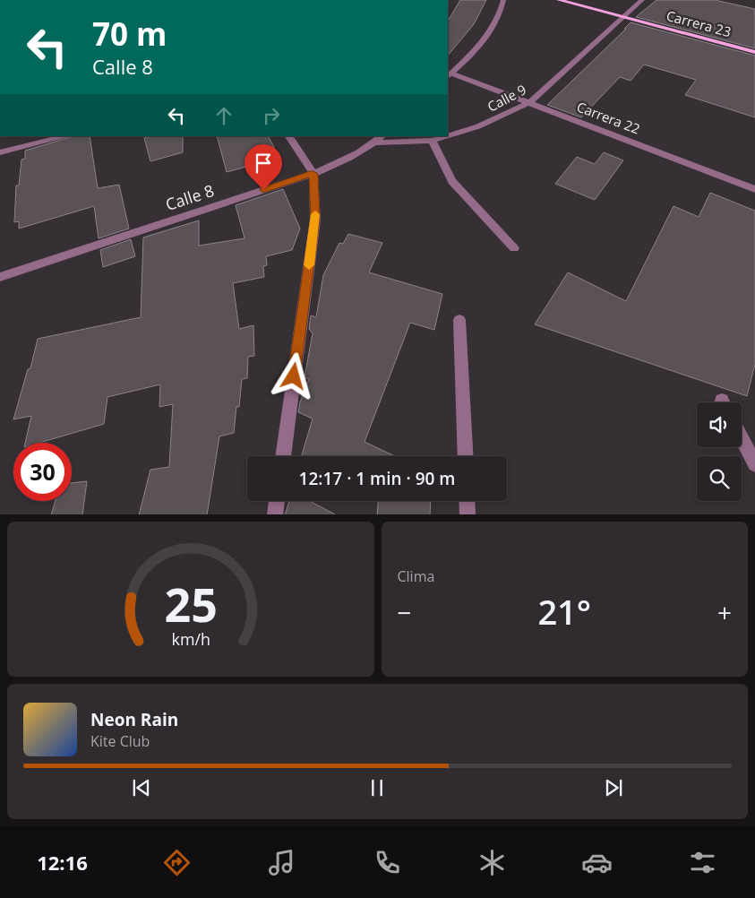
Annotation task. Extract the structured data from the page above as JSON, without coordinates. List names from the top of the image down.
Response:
{
  "streets": {
    "main road": ["Carrera 23"],
    "street": ["Calle 9", "Carrera 22", "Calle 8"]
  },
  "crossings": [
    ["Carrera 23", "Calle 9"],
    ["Calle 9", "Carrera 22"],
    ["Calle 9", "Calle 8"]
  ],
  "page": {
    "turn": ["70 m", "Calle 8"],
    "limit": "30",
    "trip": "12:17 · 1 min · 90 m",
    "tile": "Clima",
    "heat": ["−", "21°", "+"],
    "song": ["Neon Rain", "Kite Club"],
    "tabs": "12:16",
    "gauge": ["25", "km/h"]
  }
}
